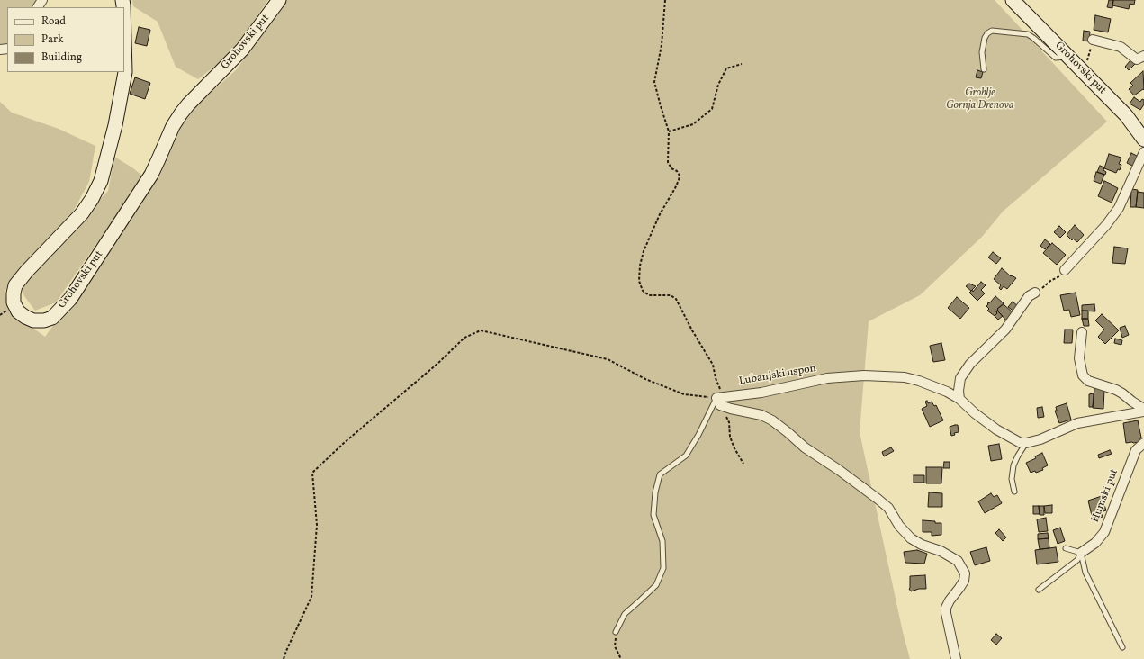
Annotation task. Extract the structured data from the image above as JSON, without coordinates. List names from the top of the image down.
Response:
{
  "streets": {
    "main road": ["Grohovski put"],
    "street": ["Lubanjski uspon", "Humski put"]
  },
  "parks": ["Groblje Gornja Drenova"],
  "legend": ["Road", "Park", "Building"]
}
